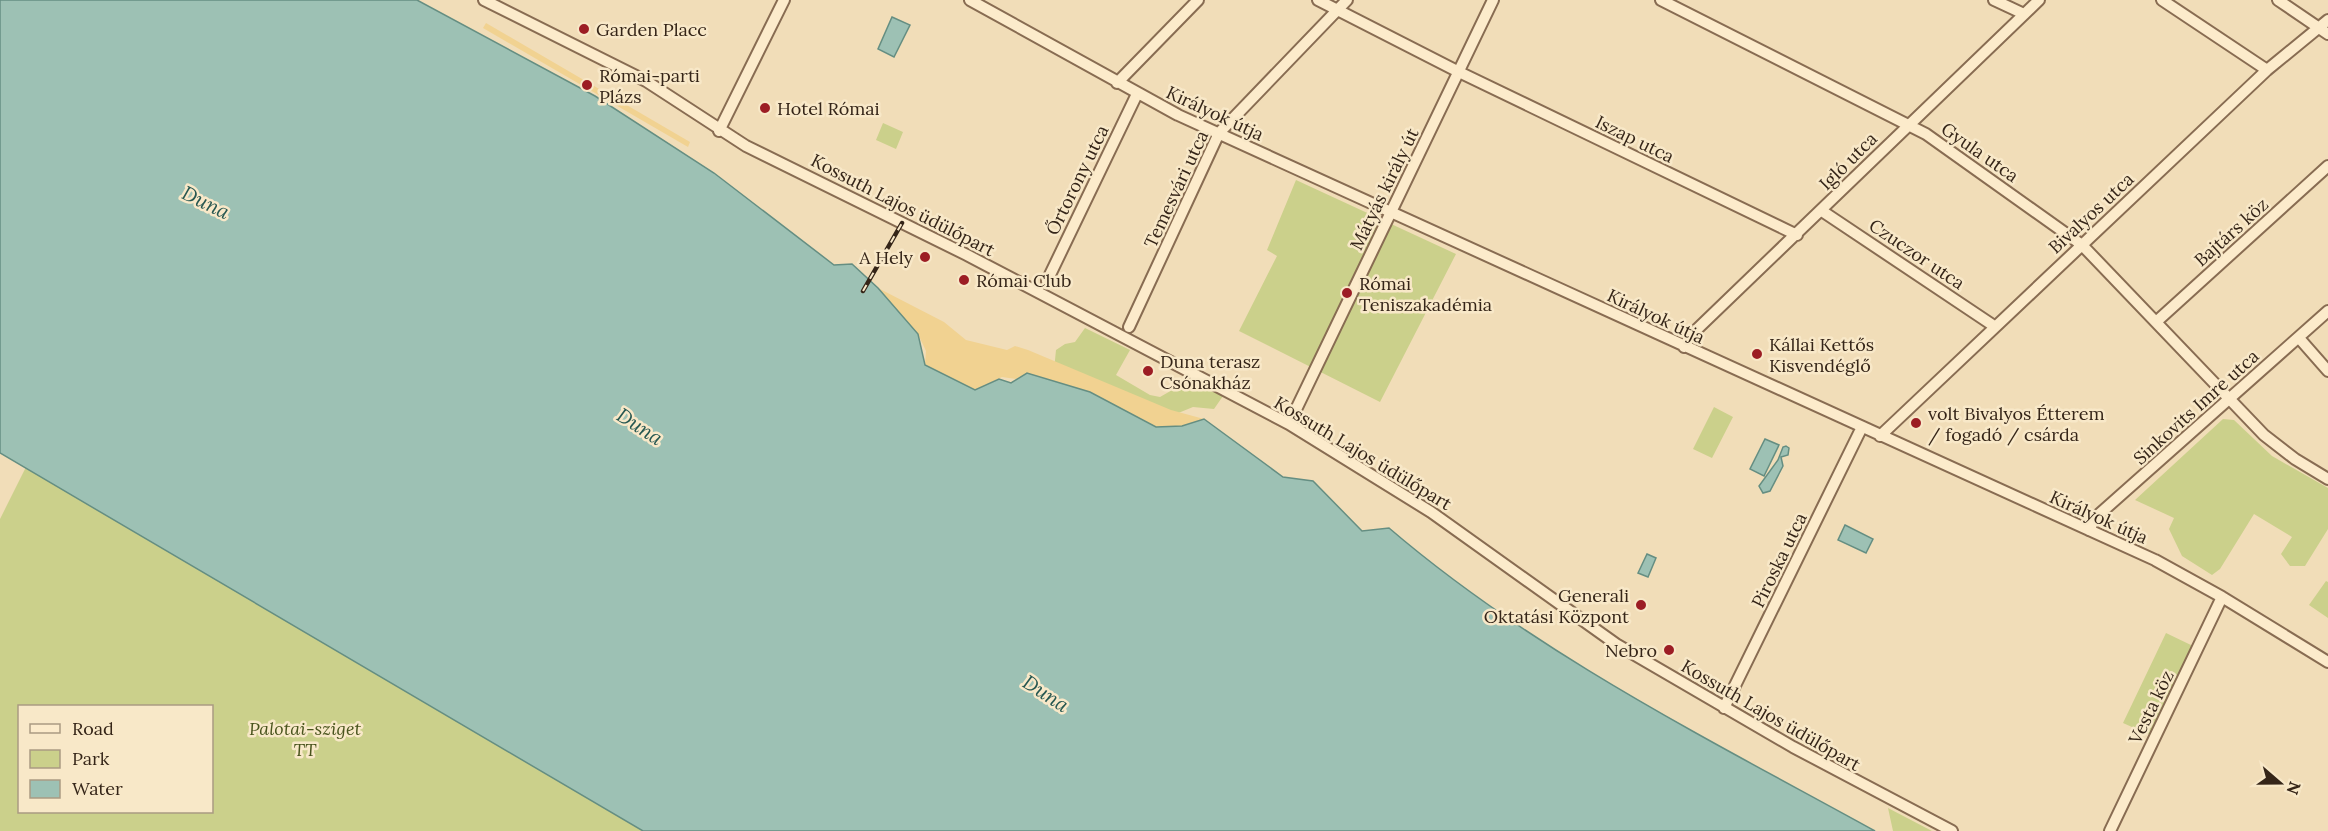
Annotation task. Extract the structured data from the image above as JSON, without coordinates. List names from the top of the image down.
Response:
{
  "streets": {
    "street": [
      "Királyok útja",
      "Iszap utca",
      "Gyula utca",
      "Igló utca",
      "Őrtorony utca",
      "Temesvári utca",
      "Mátyás király út",
      "Kossuth Lajos üdülőpart",
      "Bivalyos utca",
      "Bajtárs köz",
      "Czuczor utca",
      "Sinkovits Imre utca",
      "Piroska utca",
      "Vesta köz"
    ]
  },
  "crossings": [
    ["Királyok útja", "Igló utca"],
    ["Királyok útja", "Őrtorony utca"],
    ["Királyok útja", "Temesvári utca"],
    ["Királyok útja", "Mátyás király út"],
    ["Királyok útja", "Bivalyos utca"],
    ["Királyok útja", "Sinkovits Imre utca"],
    ["Királyok útja", "Piroska utca"],
    ["Királyok útja", "Vesta köz"],
    ["Iszap utca", "Igló utca"],
    ["Iszap utca", "Temesvári utca"],
    ["Iszap utca", "Mátyás király út"],
    ["Gyula utca", "Igló utca"],
    ["Gyula utca", "Bivalyos utca"],
    ["Gyula utca", "Bajtárs köz"],
    ["Gyula utca", "Sinkovits Imre utca"],
    ["Igló utca", "Czuczor utca"],
    ["Mátyás király út", "Kossuth Lajos üdülőpart"],
    ["Kossuth Lajos üdülőpart", "Piroska utca"],
    ["Bivalyos utca", "Czuczor utca"]
  ],
  "water": ["Duna"],
  "parks": ["Palotai-sziget TT"],
  "places": [
    "Garden Placc",
    "Római-parti Plázs",
    "Hotel Római",
    "A Hely",
    "Római Club",
    "Római Teniszakadémia",
    "Kállai Kettős Kisvendéglő",
    "Duna terasz Csónakház",
    "volt Bivalyos Étterem / fogadó / csárda",
    "Generali Oktatási Központ",
    "Nebro"
  ],
  "legend": ["Road", "Park", "Water"],
  "north": "right"
}
